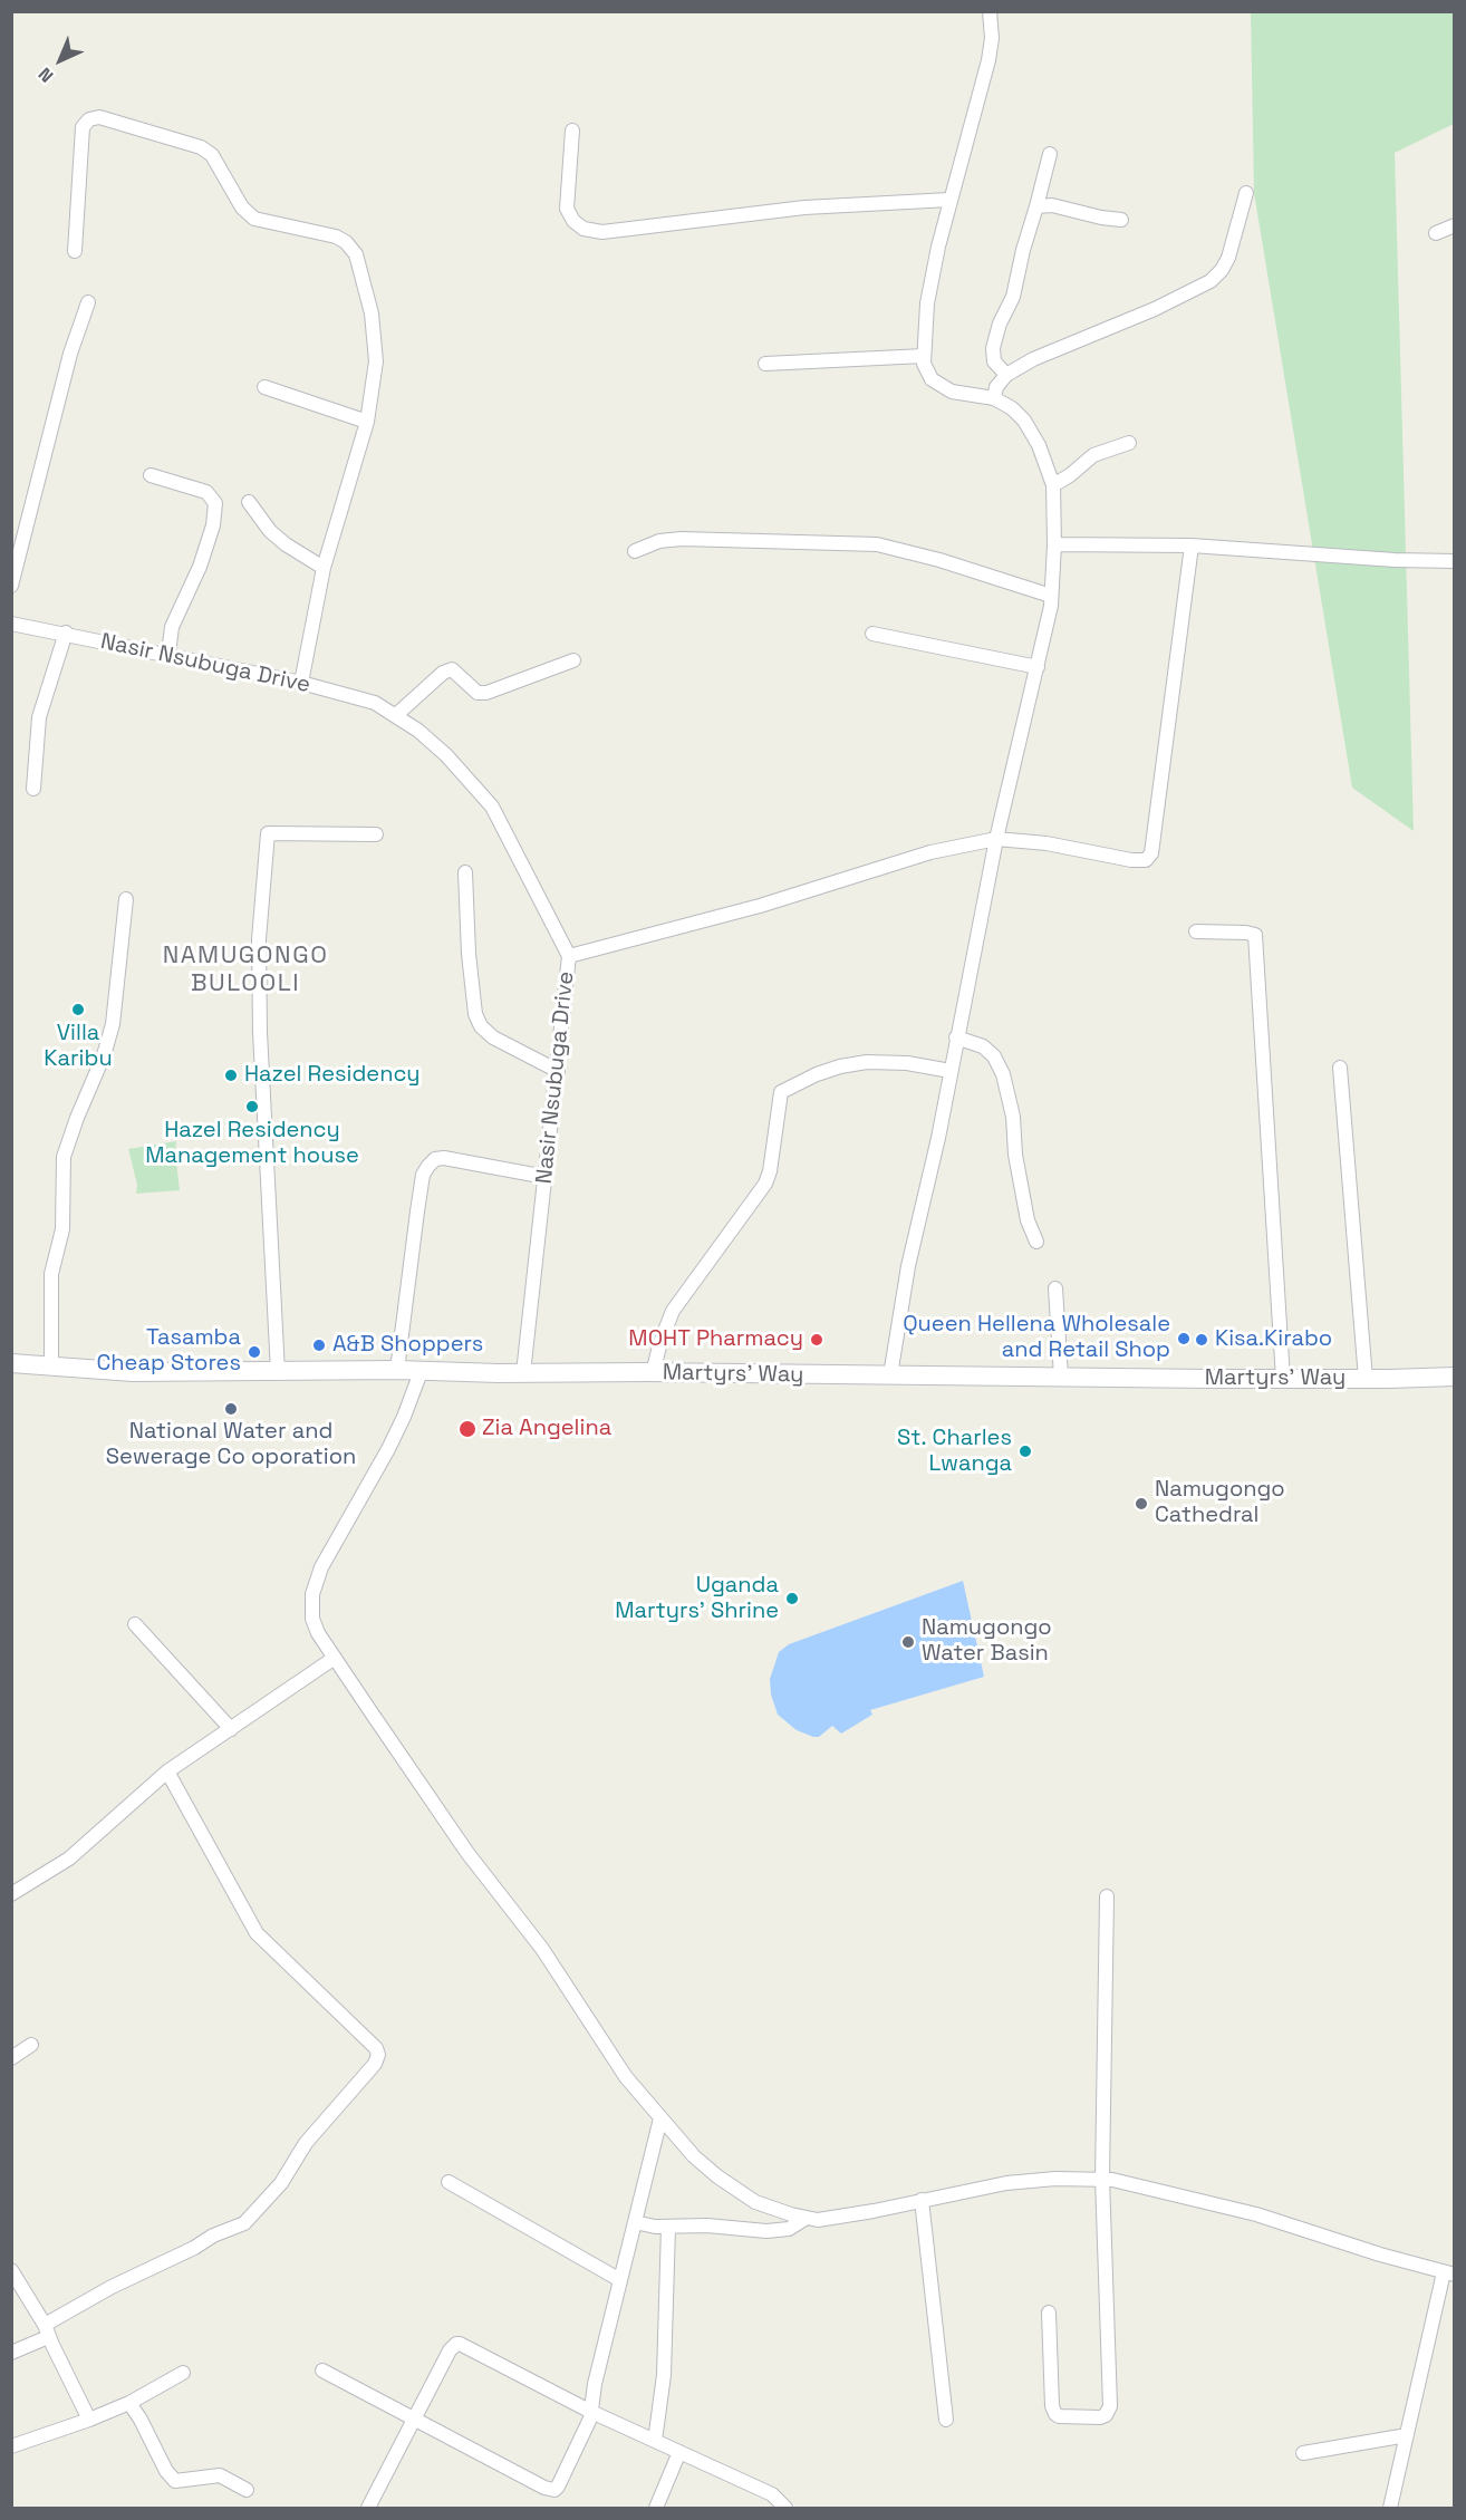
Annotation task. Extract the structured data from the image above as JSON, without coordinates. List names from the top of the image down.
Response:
{
  "streets": {
    "main road": ["Martyrs' Way"],
    "street": ["Nasir Nsubuga Drive"]
  },
  "crossings": [
    ["Nasir Nsubuga Drive", "Martyrs' Way"]
  ],
  "districts": ["NAMUGONGO BULOOLI"],
  "places": [
    "Villa Karibu",
    "Hazel Residency",
    "Hazel Residency Management house",
    "Queen Hellena Wholesale and Retail Shop",
    "MOHT Pharmacy",
    "Kisa.Kirabo",
    "A&B Shoppers",
    "Tasamba Cheap Stores",
    "National Water and Sewerage Co oporation",
    "Zia Angelina",
    "St. Charles Lwanga",
    "Namugongo Cathedral",
    "Uganda Martyrs' Shrine",
    "Namugongo Water Basin"
  ],
  "north": "bottom left"
}
